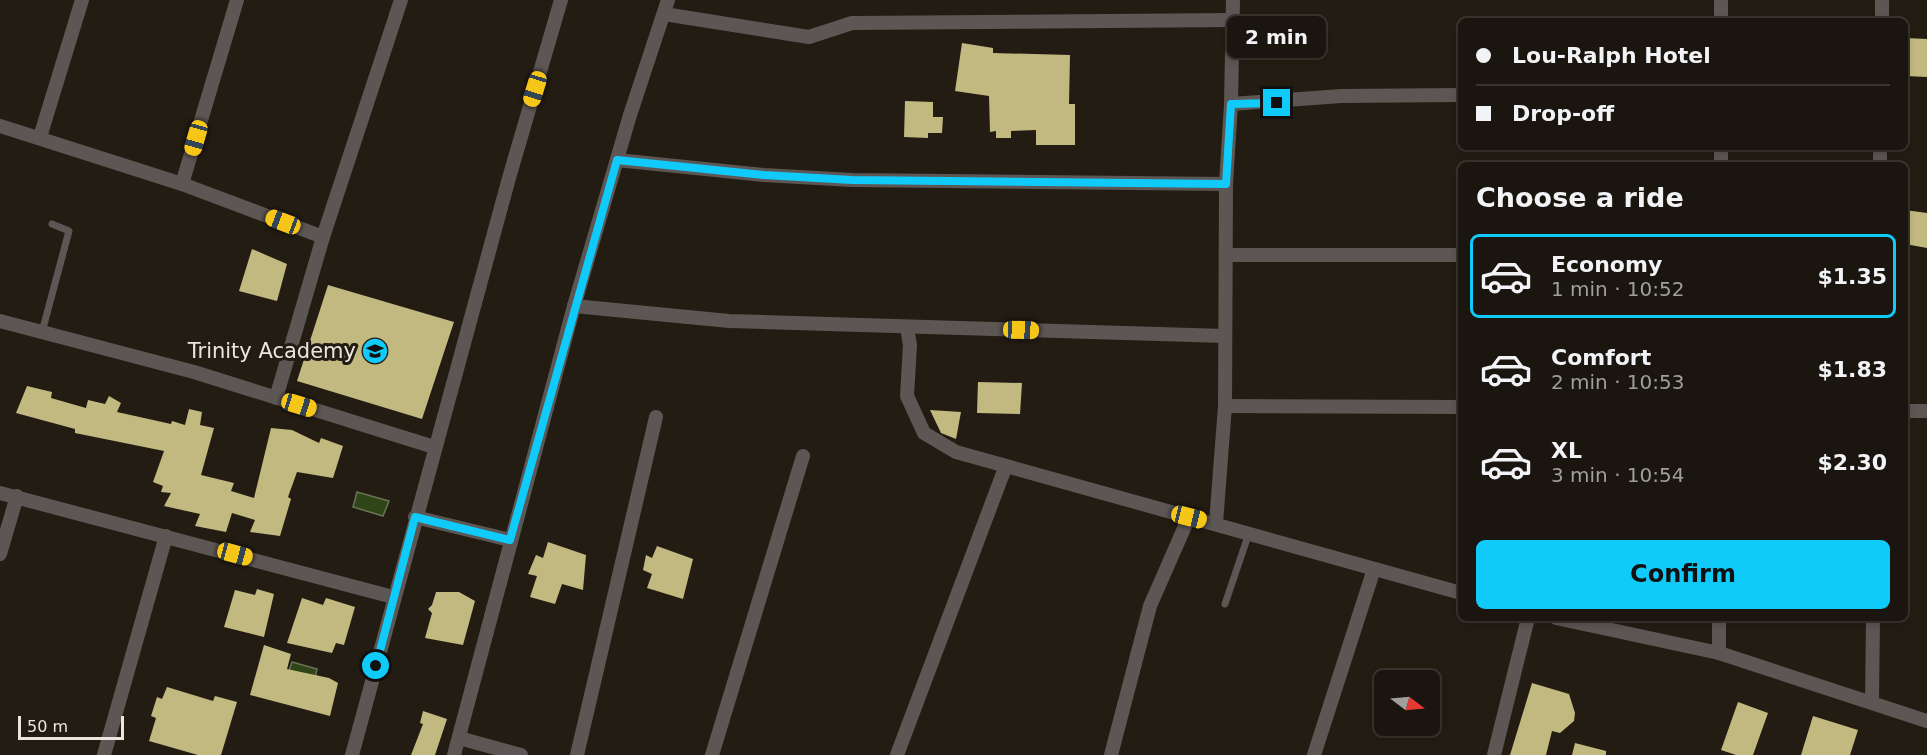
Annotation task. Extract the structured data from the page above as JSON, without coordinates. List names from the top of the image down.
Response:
{
  "places": {
    "school or university": ["Trinity Academy"]
  },
  "scale_bar": "50 m",
  "north": "right",
  "page": {
    "bubble": "2 min",
    "banner": ["Lou-Ralph Hotel", "Drop-off"],
    "heading": "Choose a ride",
    "list": [
      {
        "name": "Economy",
        "note": "1 min · 10:52",
        "value": "$1.35"
      },
      {
        "name": "Comfort",
        "note": "2 min · 10:53",
        "value": "$1.83"
      },
      {
        "name": "XL",
        "note": "3 min · 10:54",
        "value": "$2.30"
      }
    ],
    "buttons": "Confirm",
    "scale": "50 m"
  }
}
